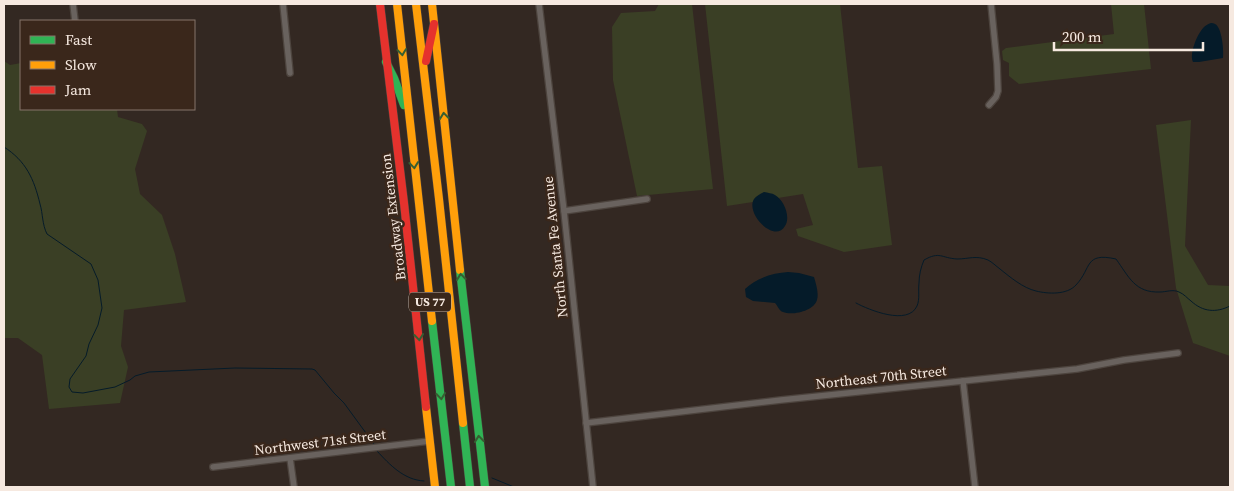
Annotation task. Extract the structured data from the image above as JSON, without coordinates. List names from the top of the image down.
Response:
{
  "streets": {
    "main road": ["Broadway Extension", "US 77"],
    "street": ["North Santa Fe Avenue", "Northeast 70th Street", "Northwest 71st Street"]
  },
  "crossings": [
    ["Broadway Extension", "Northwest 71st Street"],
    ["North Santa Fe Avenue", "Northeast 70th Street"]
  ],
  "legend": ["Fast", "Slow", "Jam"],
  "scale_bar": "200 m"
}
